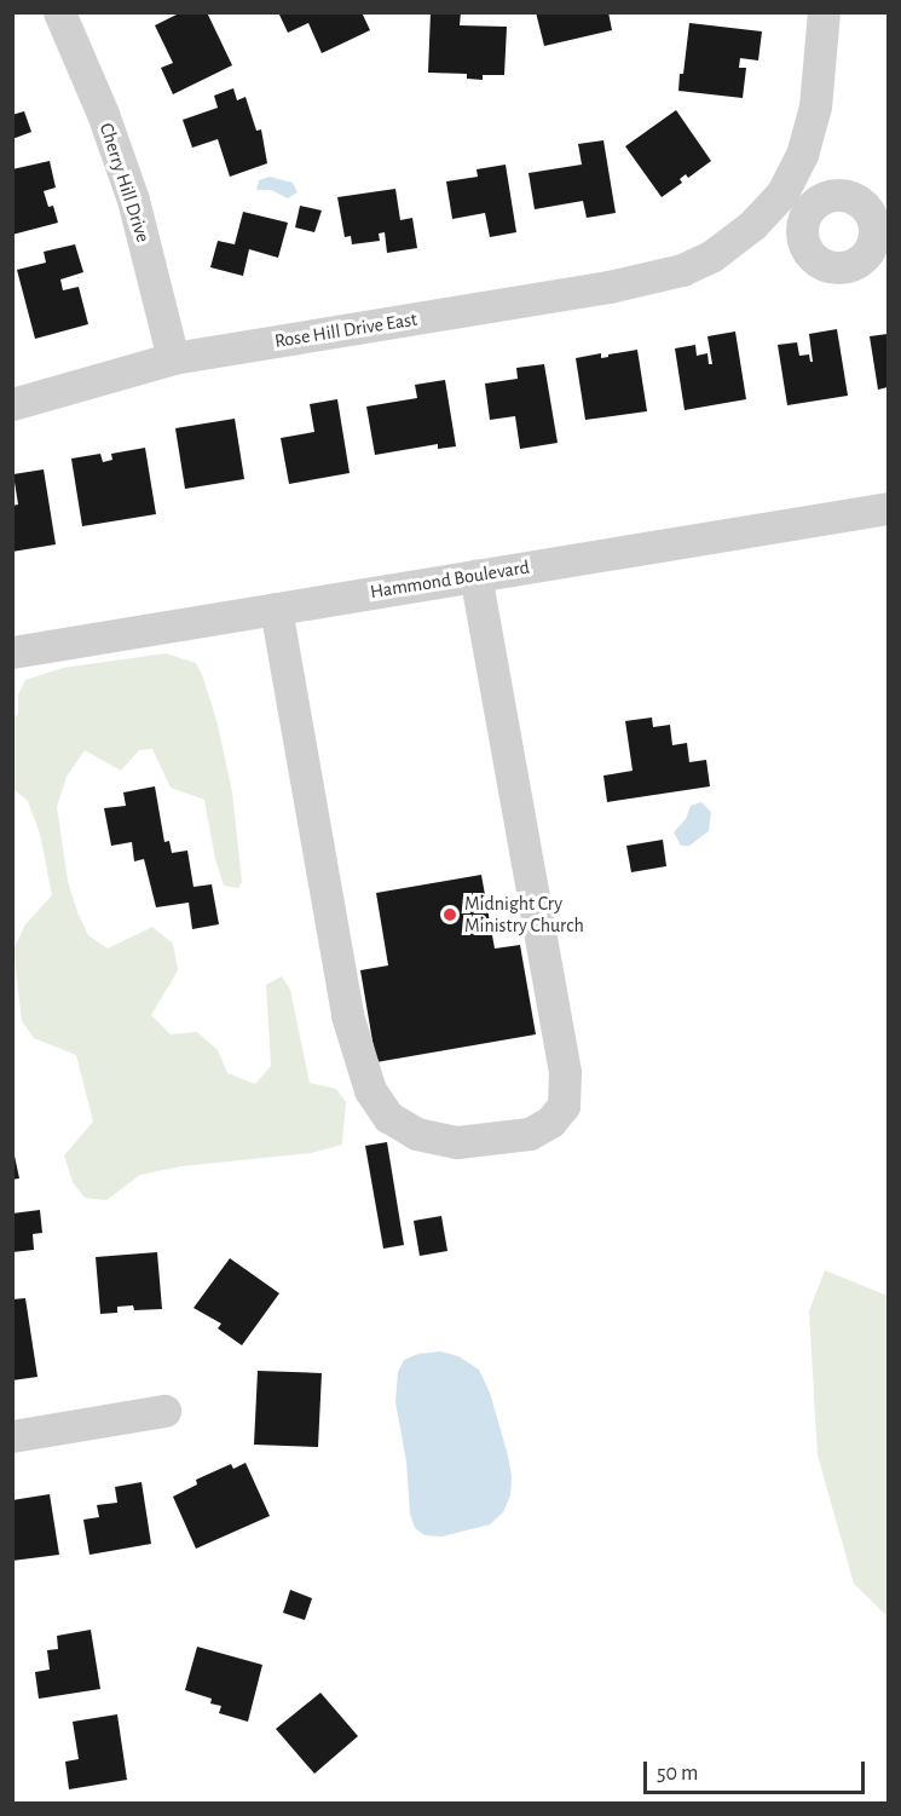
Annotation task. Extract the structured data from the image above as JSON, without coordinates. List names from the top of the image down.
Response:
{
  "streets": {
    "street": ["Cherry Hill Drive", "Rose Hill Drive East", "Hammond Boulevard"]
  },
  "crossings": [
    ["Cherry Hill Drive", "Rose Hill Drive East"]
  ],
  "places": ["Midnight Cry Ministry Church"],
  "scale_bar": "50 m"
}
